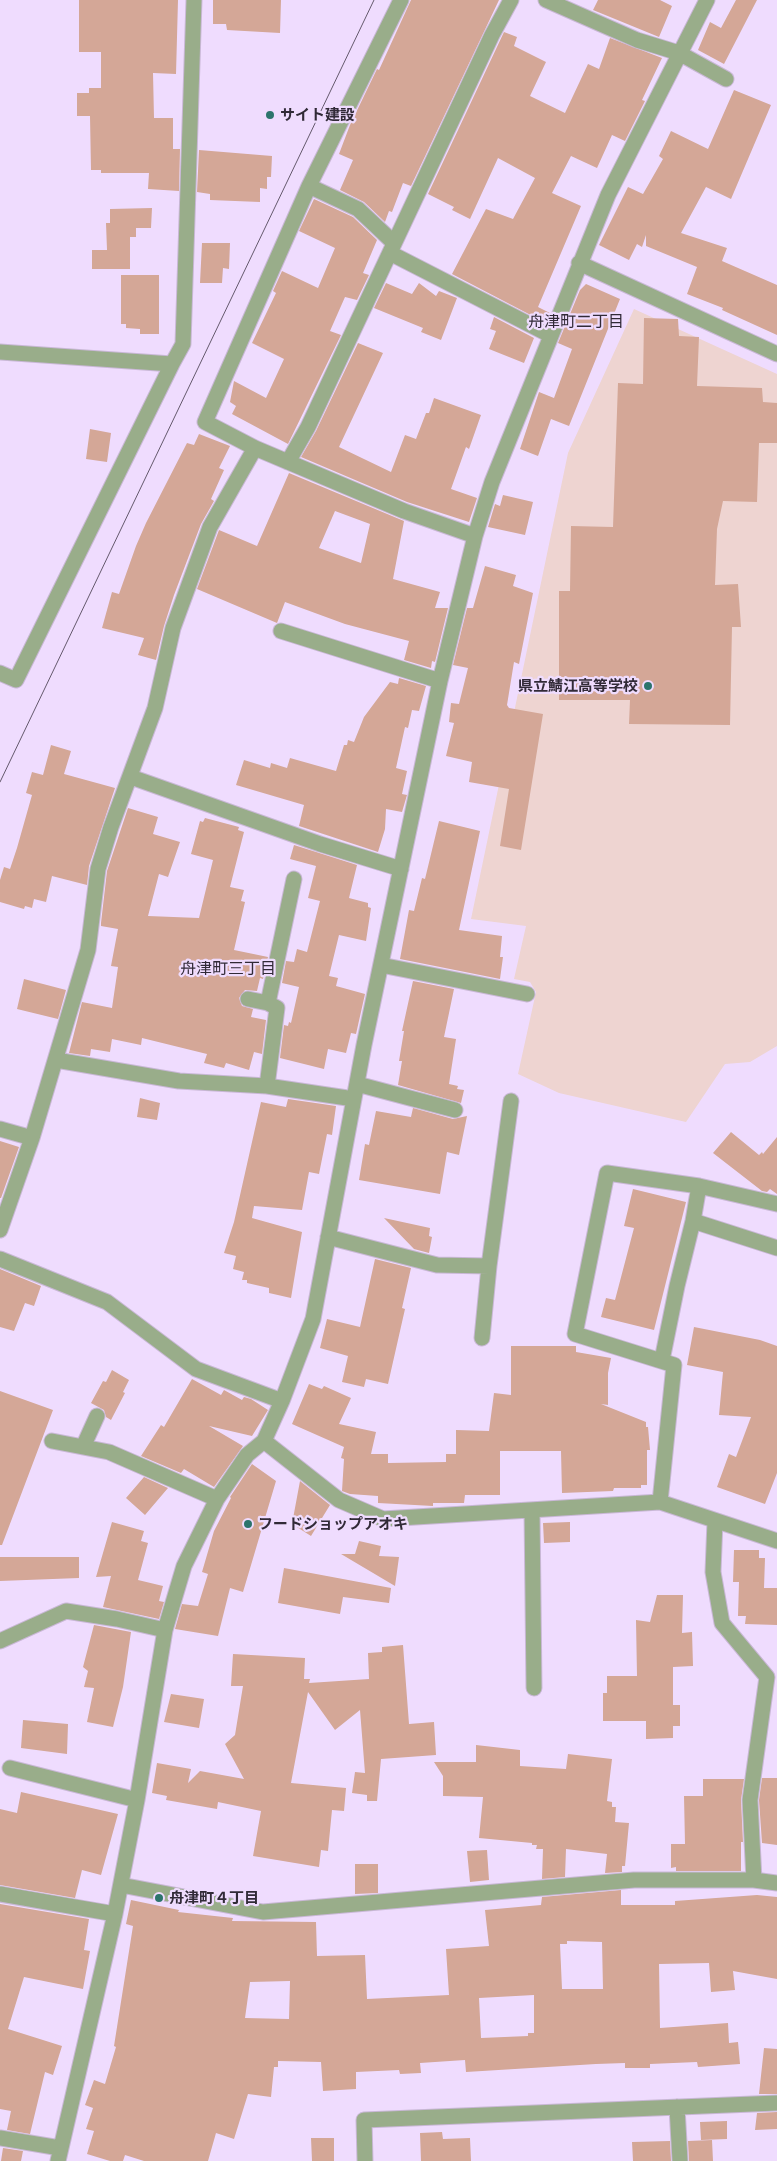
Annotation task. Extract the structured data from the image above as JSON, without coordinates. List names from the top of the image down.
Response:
{
  "districts": ["舟津町二丁目", "舟津町三丁目"],
  "places": [
    "サイト建設",
    "県立鯖江高等学校",
    "フードショップアオキ",
    "舟津町４丁目"
  ]
}
